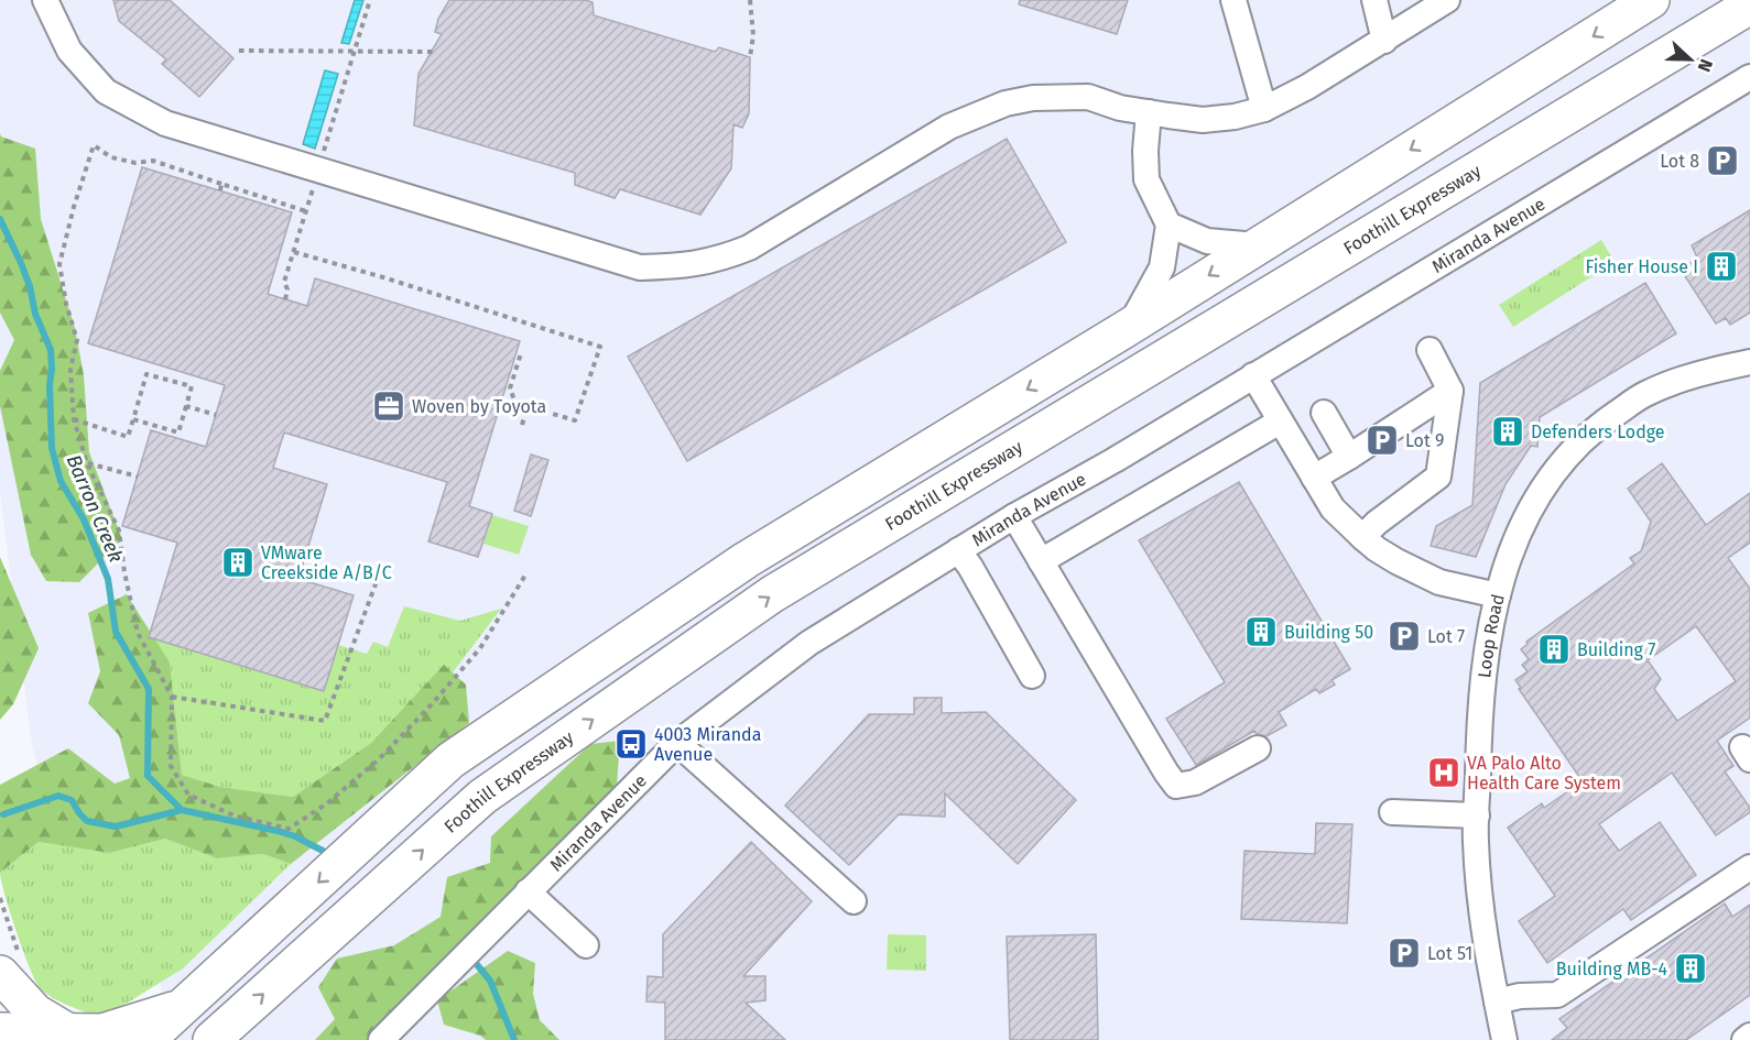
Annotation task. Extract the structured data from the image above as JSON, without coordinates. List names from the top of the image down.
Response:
{
  "streets": {
    "highway": ["Foothill Expressway"],
    "street": ["Miranda Avenue", "Loop Road"]
  },
  "water": ["Barron Creek"],
  "places": {
    "parking": [
      "Lot 8",
      "Lot 9",
      "Lot 7",
      "Lot 51"
    ],
    "building": [
      "Fisher House I",
      "Defenders Lodge",
      "VMware Creekside A/B/C",
      "Building 50",
      "Building 7",
      "Building MB-4"
    ],
    "office": ["Woven by Toyota"],
    "bus stop": ["4003 Miranda Avenue"],
    "hospital": ["VA Palo Alto Health Care System"]
  },
  "north": "right"
}
